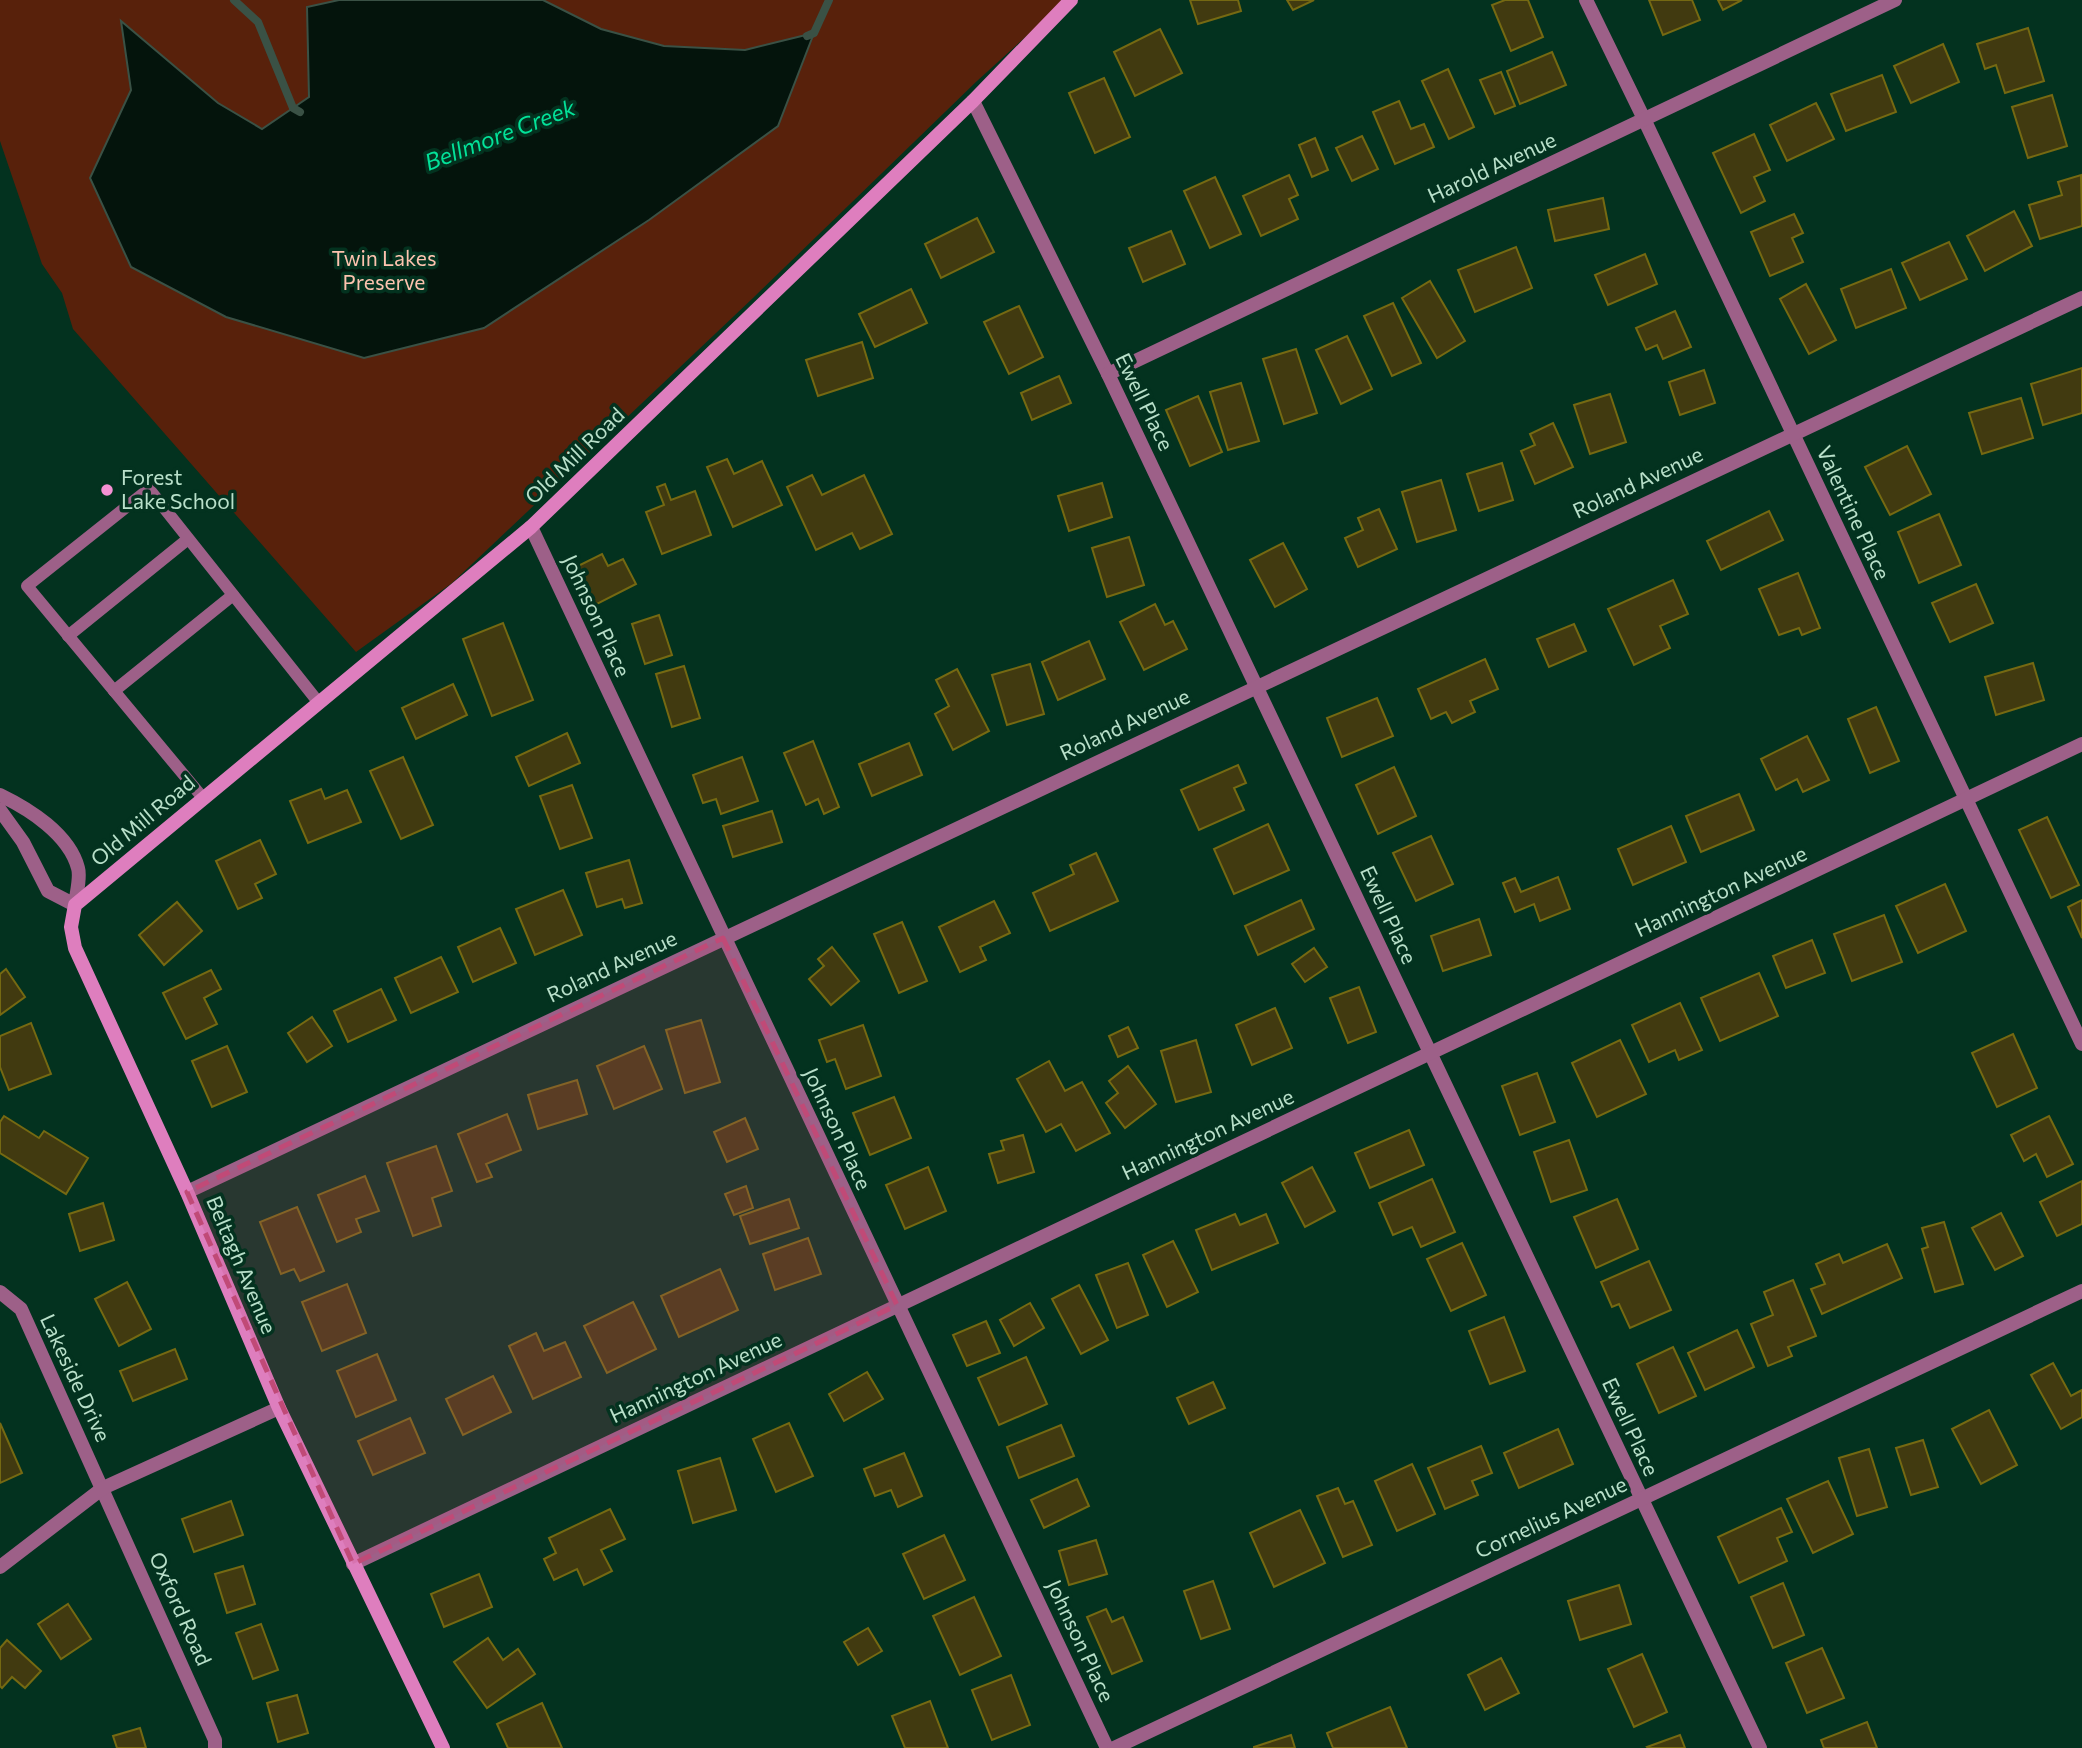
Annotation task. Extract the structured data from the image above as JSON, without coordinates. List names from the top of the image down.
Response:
{
  "streets": {
    "street": [
      "Harold Avenue",
      "Ewell Place",
      "Old Mill Road",
      "Roland Avenue",
      "Valentine Place",
      "Johnson Place",
      "Hannington Avenue",
      "Beltagh Avenue",
      "Lakeside Drive",
      "Cornelius Avenue",
      "Oxford Road"
    ]
  },
  "crossings": [
    ["Harold Avenue", "Ewell Place"],
    ["Harold Avenue", "Valentine Place"],
    ["Ewell Place", "Old Mill Road"],
    ["Ewell Place", "Roland Avenue"],
    ["Ewell Place", "Hannington Avenue"],
    ["Ewell Place", "Cornelius Avenue"],
    ["Old Mill Road", "Johnson Place"],
    ["Old Mill Road", "Beltagh Avenue"],
    ["Roland Avenue", "Valentine Place"],
    ["Roland Avenue", "Johnson Place"],
    ["Roland Avenue", "Beltagh Avenue"],
    ["Valentine Place", "Hannington Avenue"],
    ["Johnson Place", "Hannington Avenue"],
    ["Hannington Avenue", "Beltagh Avenue"],
    ["Lakeside Drive", "Oxford Road"]
  ],
  "water": ["Bellmore Creek"],
  "parks": ["Twin Lakes Preserve"],
  "places": ["Forest Lake School"]
}
